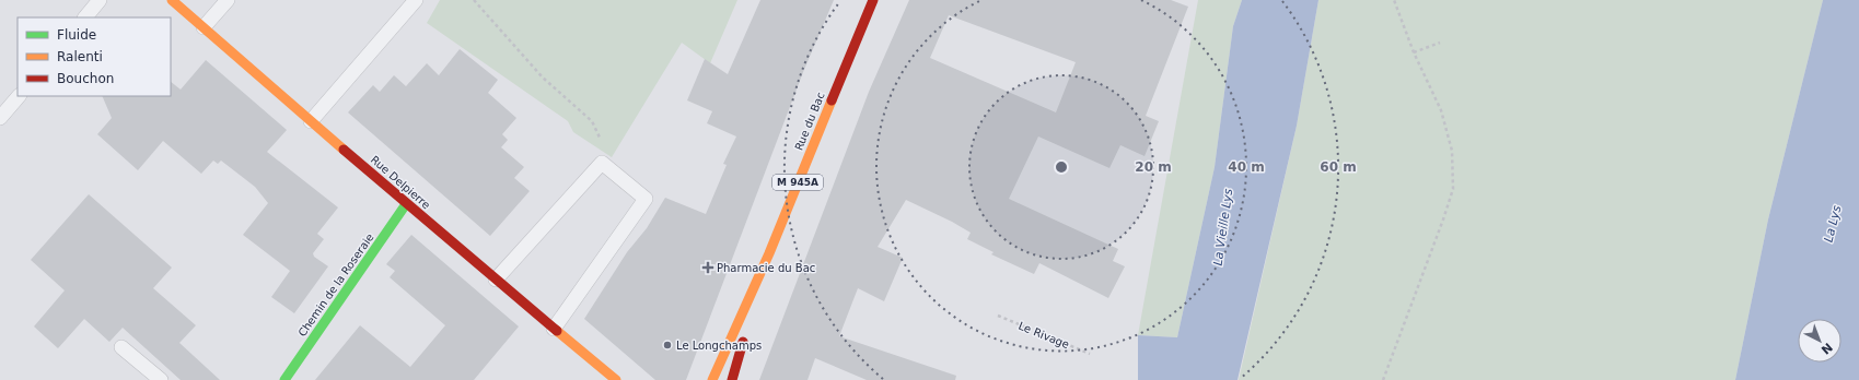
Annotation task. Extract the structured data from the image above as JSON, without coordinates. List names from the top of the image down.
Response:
{
  "streets": {
    "street": [
      "Rue du Bac",
      "Rue Delpierre",
      "M 945A",
      "Chemin de la Roseraie"
    ],
    "path": ["Le Rivage"]
  },
  "crossings": [
    ["Rue Delpierre", "Chemin de la Roseraie"]
  ],
  "water": ["La Lys", "La Vieille Lys"],
  "places": {
    "health": ["Pharmacie du Bac"],
    "other": ["Le Longchamps"]
  },
  "legend": ["Fluide", "Ralenti", "Bouchon"],
  "north": "bottom right",
  "rings": ["20 m", "40 m", "60 m"]
}
